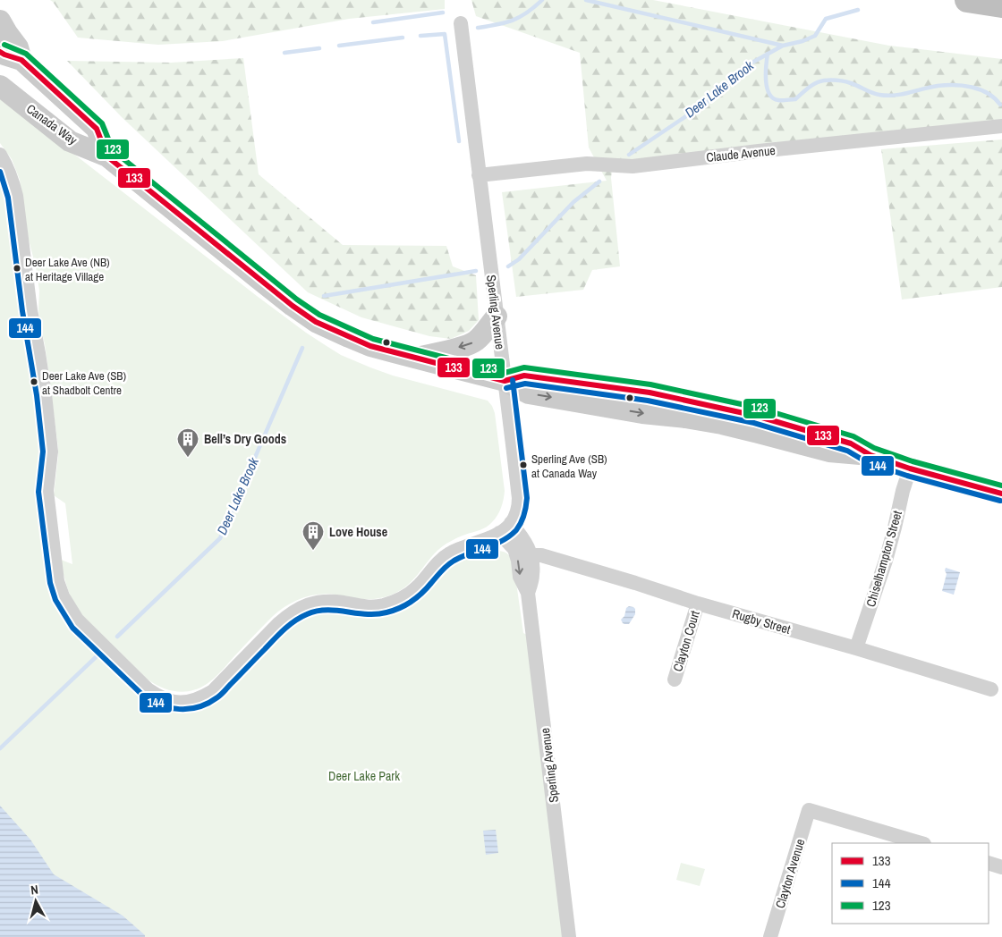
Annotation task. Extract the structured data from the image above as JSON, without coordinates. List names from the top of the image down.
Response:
{
  "streets": {
    "main road": ["Canada Way"],
    "street": [
      "Claude Avenue",
      "Sperling Avenue",
      "Chiselhampton Street",
      "Rugby Street",
      "Clayton Court",
      "Clayton Avenue"
    ]
  },
  "crossings": [
    ["Canada Way", "Sperling Avenue"],
    ["Canada Way", "Chiselhampton Street"],
    ["Claude Avenue", "Sperling Avenue"],
    ["Sperling Avenue", "Rugby Street"],
    ["Chiselhampton Street", "Rugby Street"],
    ["Rugby Street", "Clayton Court"]
  ],
  "water": ["Deer Lake Brook"],
  "parks": ["Deer Lake Park"],
  "places": {
    "other": ["Deer Lake Ave (NB) at Heritage Village", "Deer Lake Ave (SB) at Shadbolt Centre", "Sperling Ave (SB) at Canada Way"],
    "building": ["Bell’s Dry Goods", "Love House"]
  },
  "lines": ["transit line 123", "transit line 133", "transit line 144"],
  "legend": ["133", "144", "123"],
  "north": "top"
}
